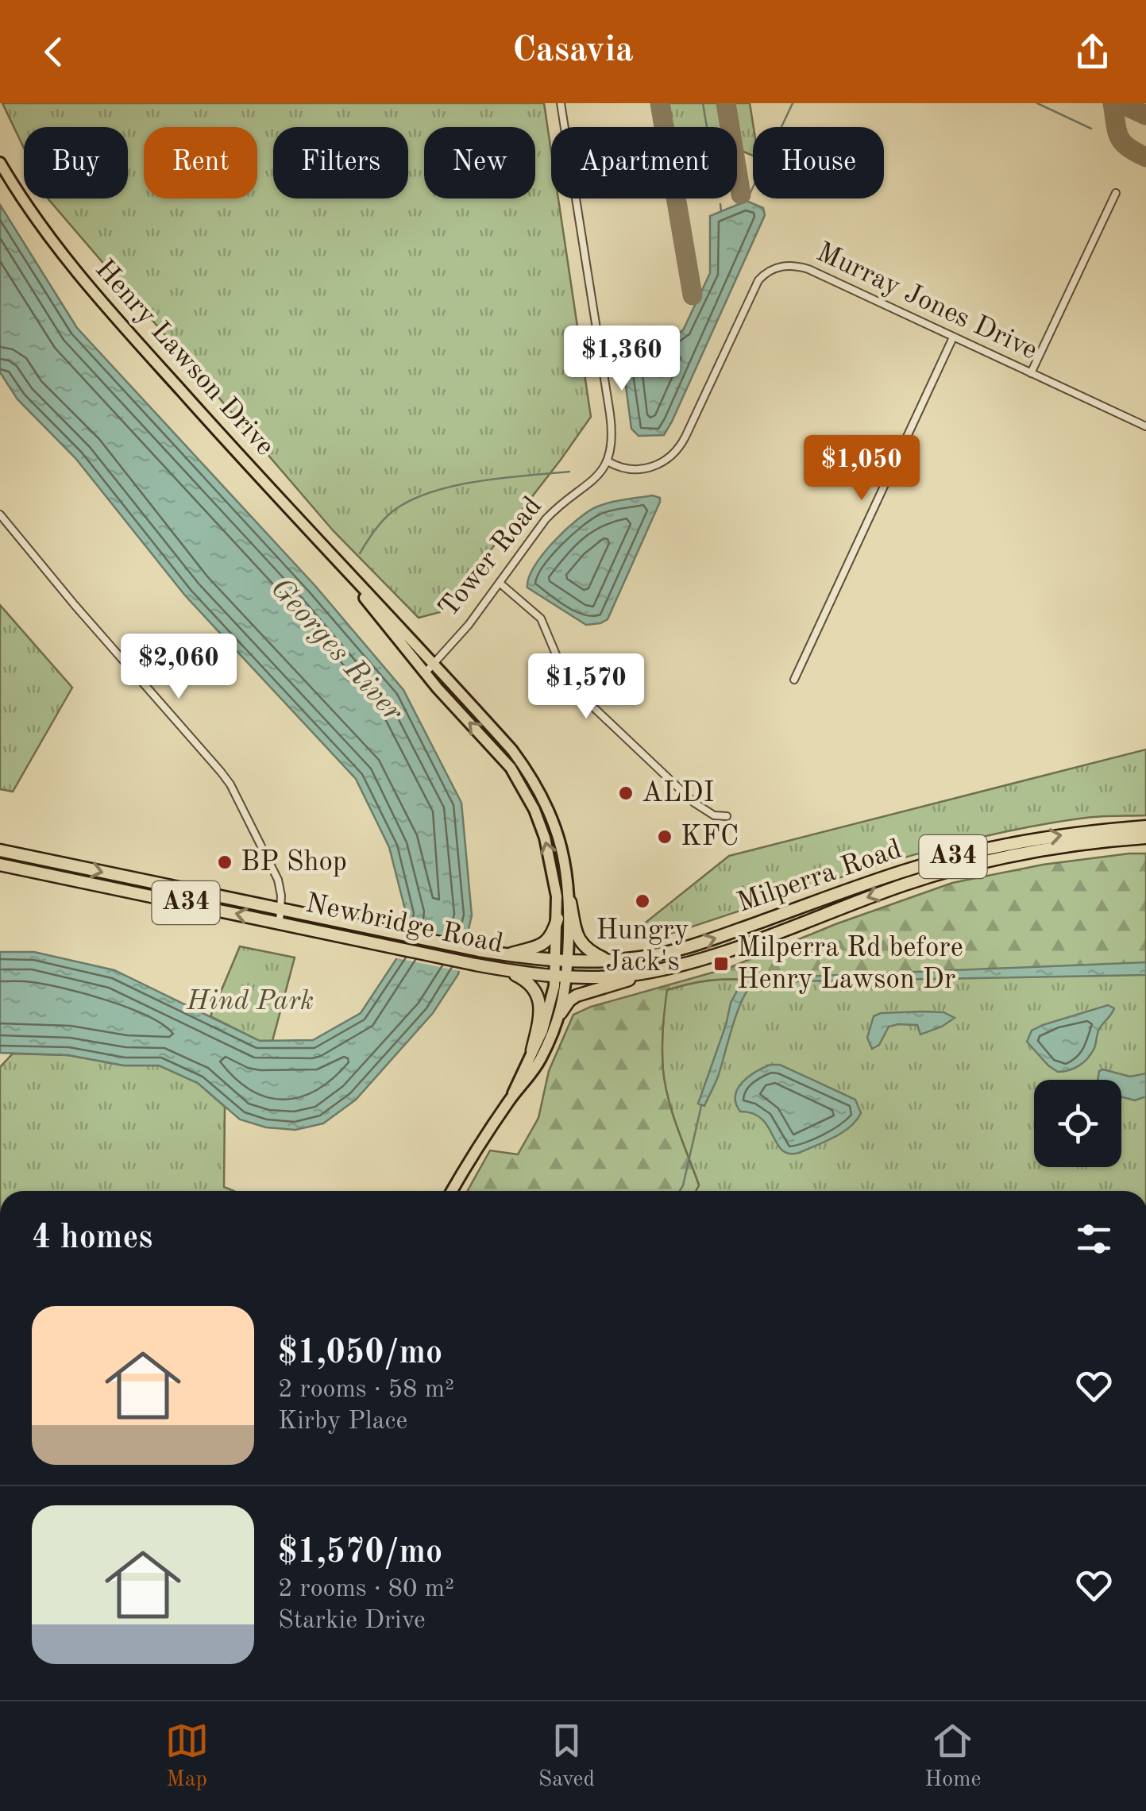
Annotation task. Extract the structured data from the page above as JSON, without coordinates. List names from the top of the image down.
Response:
{
  "streets": {
    "highway": ["A34", "Milperra Road", "Newbridge Road"],
    "main road": ["Henry Lawson Drive"],
    "street": ["Murray Jones Drive", "Tower Road"]
  },
  "crossings": [
    ["Murray Jones Drive", "Tower Road"],
    ["Henry Lawson Drive", "Tower Road"],
    ["Henry Lawson Drive", "Milperra Road"],
    ["Henry Lawson Drive", "Newbridge Road"],
    ["Milperra Road", "Newbridge Road"]
  ],
  "water": ["Georges River"],
  "parks": ["Hind Park"],
  "places": {
    "other": [
      "ALDI",
      "KFC",
      "BP Shop",
      "Hungry Jack's"
    ],
    "transit": ["Milperra Rd before Henry Lawson Dr"]
  },
  "page": {
    "header": "Casavia",
    "chip": [
      "Buy",
      "Rent",
      "Filters",
      "New",
      "Apartment",
      "House"
    ],
    "price": [
      "$1,360",
      "$1,050",
      "$2,060",
      "$1,570"
    ],
    "heading": "4 homes",
    "list": [
      {
        "name": "$1,050/mo",
        "note": "2 rooms · 58 m² · Kirby Place"
      },
      {
        "name": "$1,570/mo",
        "note": "2 rooms · 80 m² · Starkie Drive"
      }
    ],
    "tabs": ["Map", "Saved", "Home"]
  }
}
